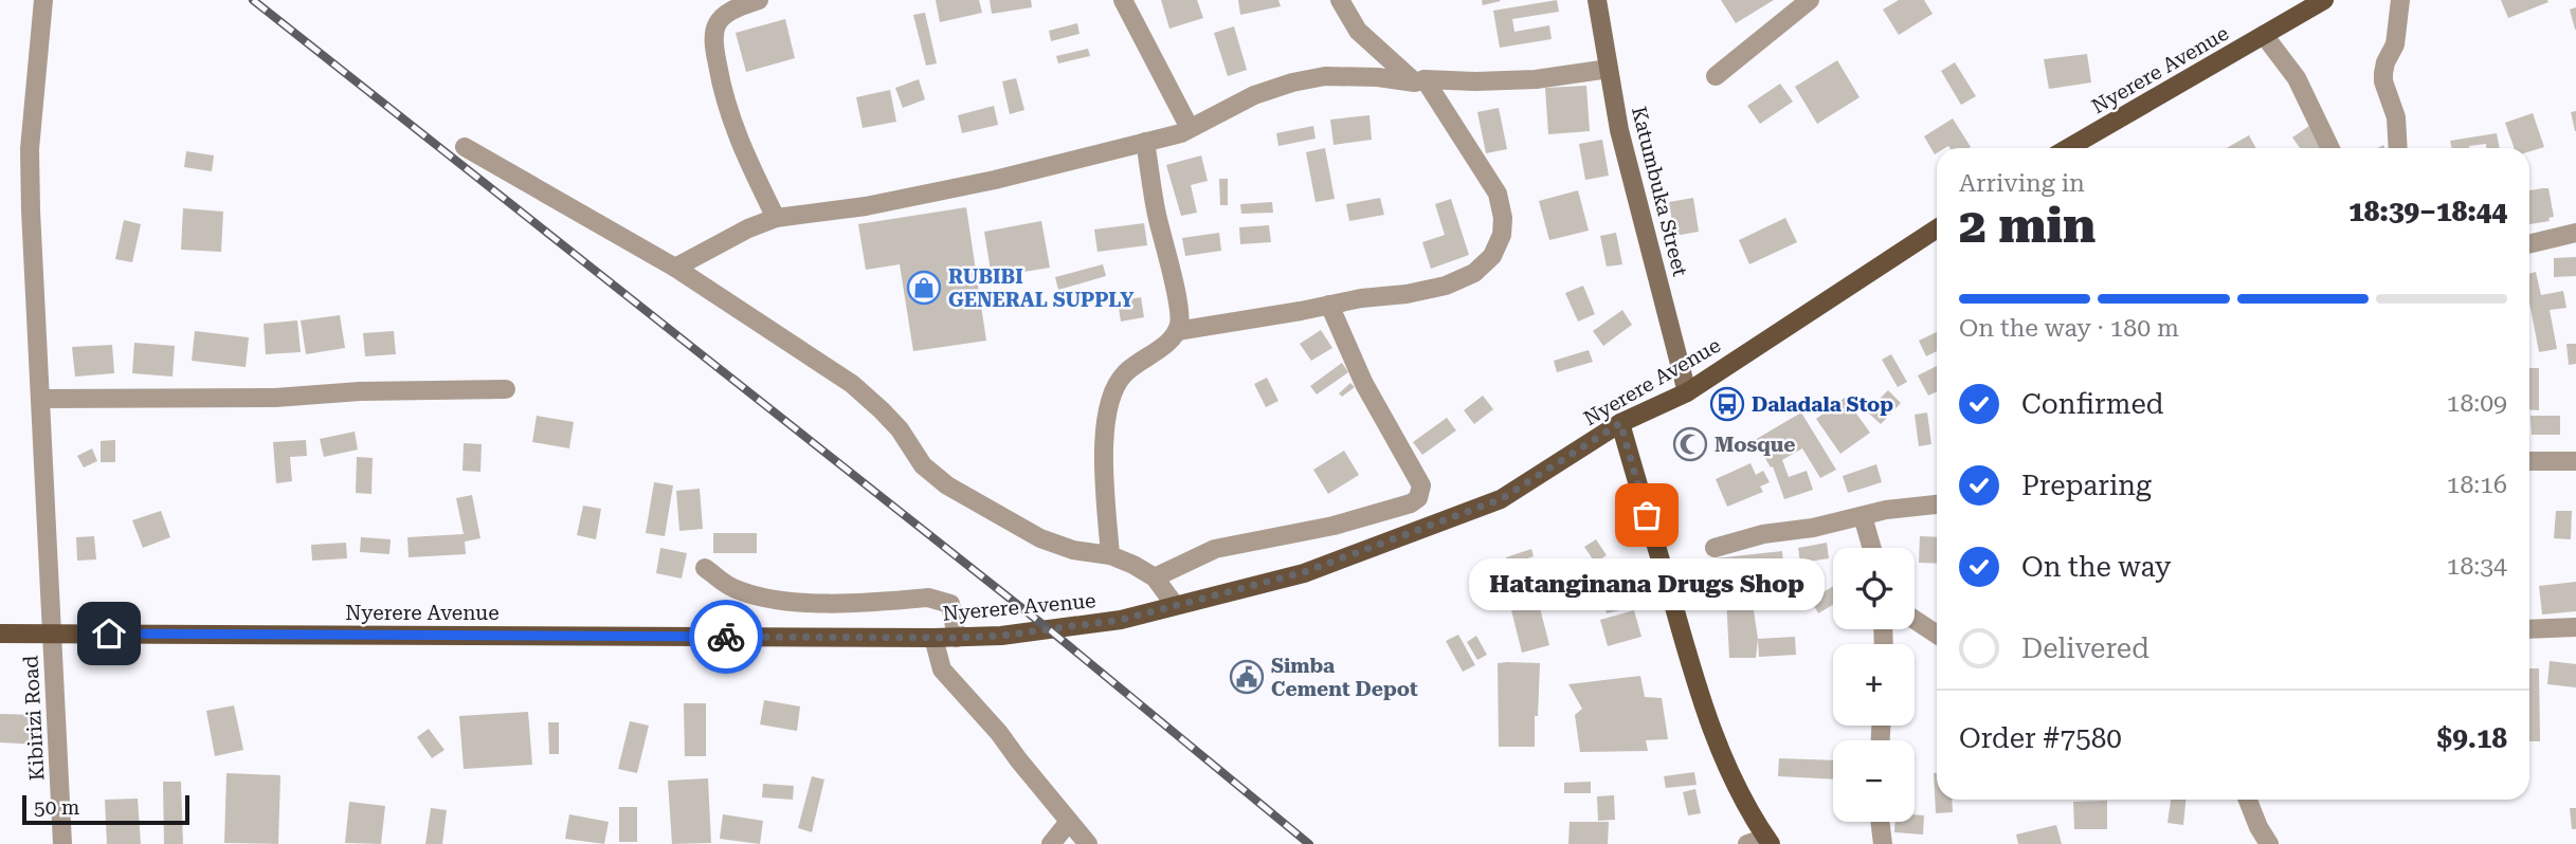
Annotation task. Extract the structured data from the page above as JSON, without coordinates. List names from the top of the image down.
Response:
{
  "streets": {
    "main road": ["Nyerere Avenue", "Katumbuka Street"],
    "street": ["Kibirizi Road"]
  },
  "crossings": [
    ["Nyerere Avenue", "Katumbuka Street"],
    ["Nyerere Avenue", "Kibirizi Road"]
  ],
  "places": {
    "shop": ["RUBIBI GENERAL SUPPLY"],
    "bus stop": ["Daladala Stop"],
    "mosque": ["Mosque"],
    "other": ["Hatanginana Drugs Shop"],
    "public building": ["Simba Cement Depot"]
  },
  "scale_bar": "50 m",
  "page": {
    "heading": ["2 min", "Arriving in", "18:39–18:44"],
    "panel": ["Order #7580", "$9.18"],
    "bar": "On the way · 180 m",
    "list": [
      ["Confirmed", "18:09"],
      ["Preparing", "18:16"],
      ["On the way", "18:34"],
      "Delivered"
    ],
    "map_buttons": ["+", "−"],
    "bubble": "Hatanginana Drugs Shop",
    "scale": "50 m"
  }
}
